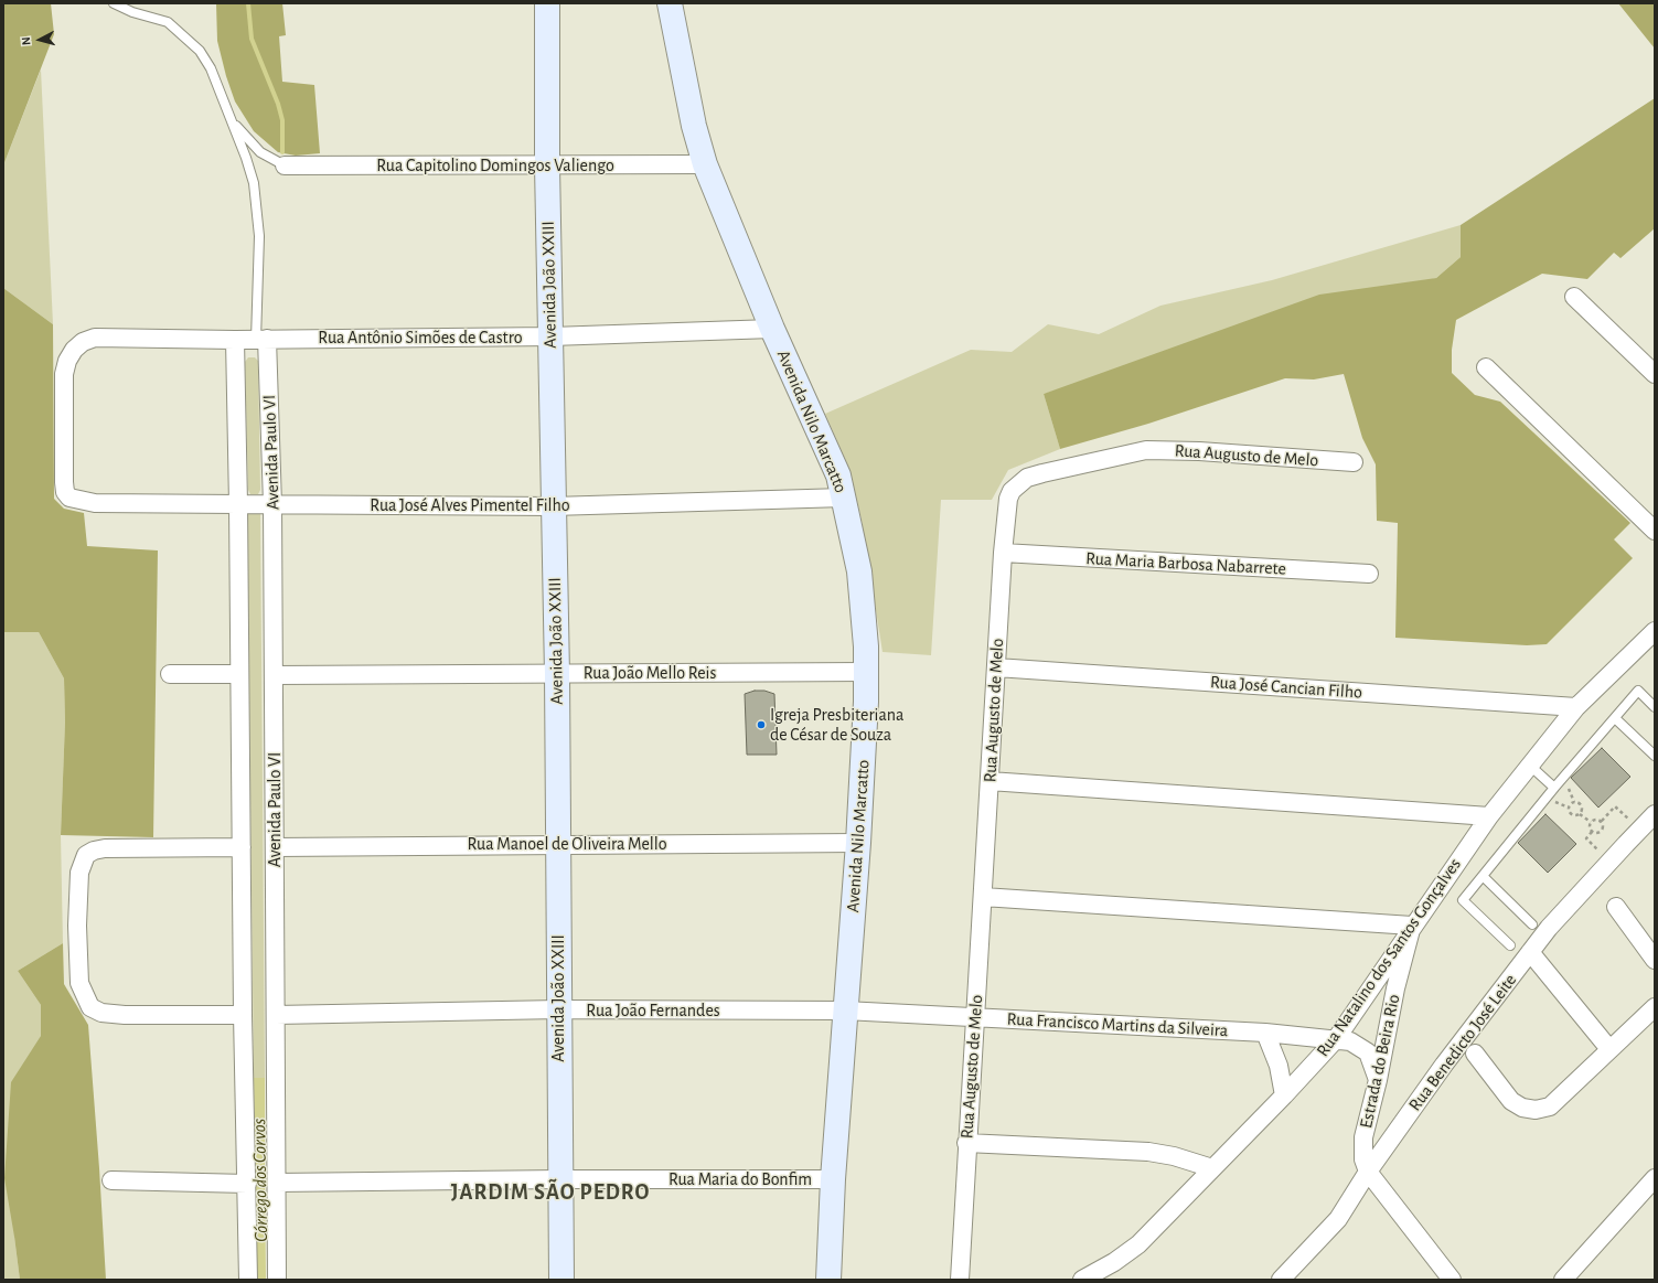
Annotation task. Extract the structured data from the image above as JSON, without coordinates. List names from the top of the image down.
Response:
{
  "streets": {
    "street": [
      "Rua Capitolino Domingos Valiengo",
      "Avenida João XXIII",
      "Rua Antônio Simões de Castro",
      "Avenida Nilo Marcatto",
      "Avenida Paulo VI",
      "Rua Augusto de Melo",
      "Rua José Alves Pimentel Filho",
      "Rua Maria Barbosa Nabarrete",
      "Rua João Mello Reis",
      "Rua José Cancian Filho",
      "Rua Manoel de Oliveira Mello",
      "Rua Natalino dos Santos Gonçalves",
      "Rua João Fernandes",
      "Rua Francisco Martins da Silveira",
      "Rua Benedicto José Leite",
      "Estrada do Beira Rio",
      "Rua Maria do Bonfim"
    ]
  },
  "crossings": [
    ["Rua Capitolino Domingos Valiengo", "Avenida João XXIII"],
    ["Rua Capitolino Domingos Valiengo", "Avenida Nilo Marcatto"],
    ["Avenida João XXIII", "Rua Antônio Simões de Castro"],
    ["Avenida João XXIII", "Rua José Alves Pimentel Filho"],
    ["Avenida João XXIII", "Rua João Mello Reis"],
    ["Avenida João XXIII", "Rua Manoel de Oliveira Mello"],
    ["Avenida João XXIII", "Rua João Fernandes"],
    ["Avenida João XXIII", "Rua Maria do Bonfim"],
    ["Rua Antônio Simões de Castro", "Avenida Nilo Marcatto"],
    ["Rua Antônio Simões de Castro", "Avenida Paulo VI"],
    ["Rua Antônio Simões de Castro", "Rua José Alves Pimentel Filho"],
    ["Avenida Nilo Marcatto", "Rua José Alves Pimentel Filho"],
    ["Avenida Nilo Marcatto", "Rua João Mello Reis"],
    ["Avenida Nilo Marcatto", "Rua Manoel de Oliveira Mello"],
    ["Avenida Nilo Marcatto", "Rua João Fernandes"],
    ["Avenida Nilo Marcatto", "Rua Francisco Martins da Silveira"],
    ["Avenida Nilo Marcatto", "Rua Maria do Bonfim"],
    ["Avenida Paulo VI", "Rua José Alves Pimentel Filho"],
    ["Avenida Paulo VI", "Rua João Mello Reis"],
    ["Avenida Paulo VI", "Rua Manoel de Oliveira Mello"],
    ["Avenida Paulo VI", "Rua João Fernandes"],
    ["Avenida Paulo VI", "Rua Maria do Bonfim"],
    ["Rua Augusto de Melo", "Rua Maria Barbosa Nabarrete"],
    ["Rua Augusto de Melo", "Rua José Cancian Filho"],
    ["Rua Augusto de Melo", "Rua Francisco Martins da Silveira"],
    ["Rua José Cancian Filho", "Rua Natalino dos Santos Gonçalves"],
    ["Rua Natalino dos Santos Gonçalves", "Rua Francisco Martins da Silveira"],
    ["Rua Natalino dos Santos Gonçalves", "Estrada do Beira Rio"],
    ["Rua João Fernandes", "Rua Francisco Martins da Silveira"],
    ["Rua Benedicto José Leite", "Estrada do Beira Rio"]
  ],
  "districts": ["JARDIM SÃO PEDRO"],
  "water": ["Córrego dos Corvos"],
  "places": ["Igreja Presbiteriana de César de Souza"],
  "north": "left"
}
